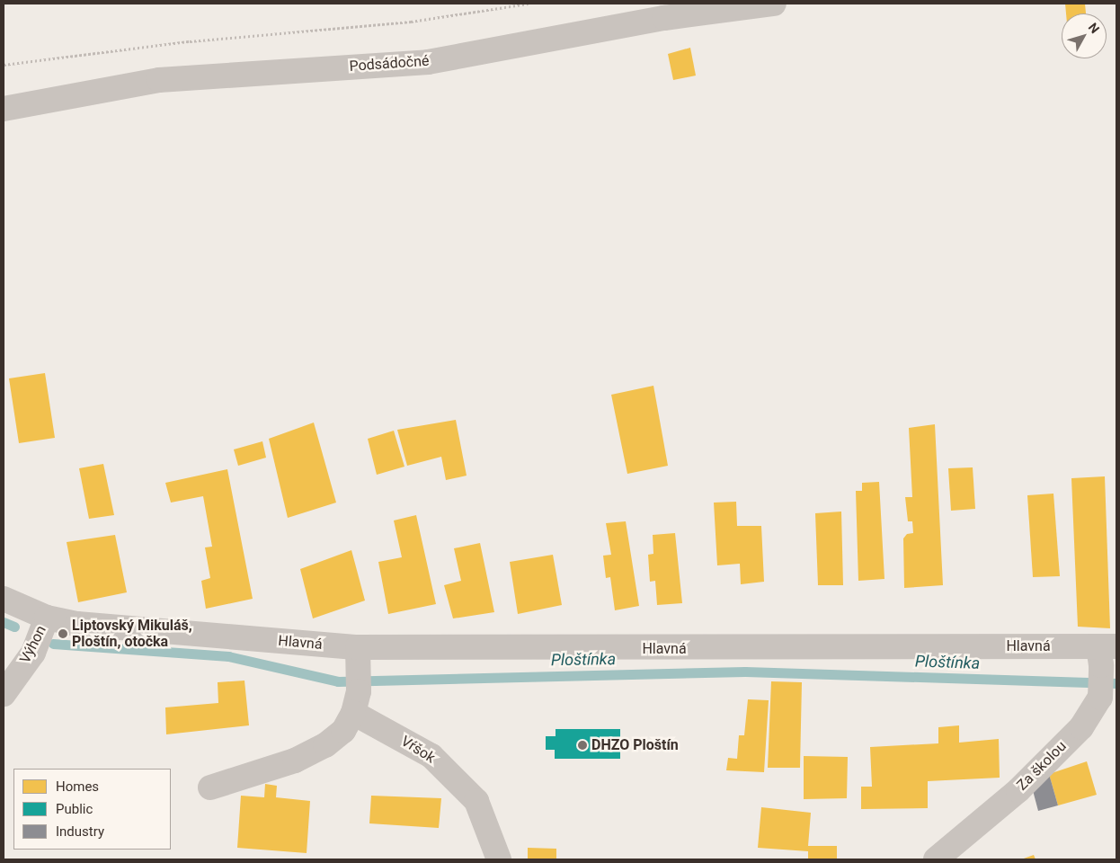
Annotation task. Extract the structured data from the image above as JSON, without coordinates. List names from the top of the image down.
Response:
{
  "streets": {
    "street": [
      "Podsádočné",
      "Hlavná",
      "Výhon",
      "Vŕšok",
      "Za školou"
    ]
  },
  "crossings": [
    ["Hlavná", "Výhon"],
    ["Hlavná", "Za školou"]
  ],
  "water": ["Ploštínka"],
  "places": ["Liptovský Mikuláš, Ploštín, otočka", "DHZO Ploštín"],
  "legend": ["Homes", "Public", "Industry"],
  "north": "top right"
}
